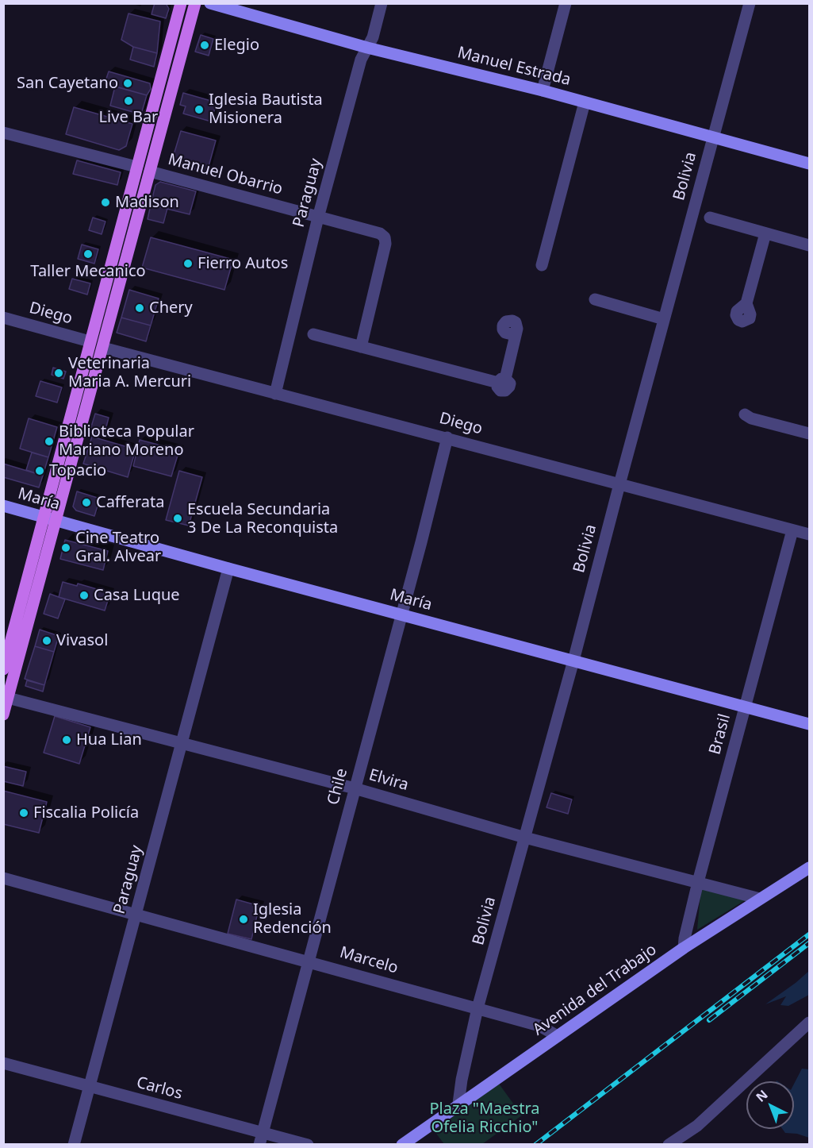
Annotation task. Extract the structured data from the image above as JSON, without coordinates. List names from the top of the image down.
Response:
{
  "streets": {
    "street": [
      "Manuel Estrada",
      "Manuel Obarrio",
      "Bolivia",
      "Paraguay",
      "Diego",
      "María",
      "Brasil",
      "Elvira",
      "Chile",
      "Marcelo",
      "Avenida del Trabajo",
      "Carlos"
    ]
  },
  "crossings": [
    ["Manuel Estrada", "Bolivia"],
    ["Manuel Estrada", "Paraguay"],
    ["Manuel Obarrio", "Paraguay"],
    ["Bolivia", "Diego"],
    ["Bolivia", "María"],
    ["Bolivia", "Elvira"],
    ["Bolivia", "Marcelo"],
    ["Bolivia", "Avenida del Trabajo"],
    ["Paraguay", "Diego"],
    ["Paraguay", "María"],
    ["Paraguay", "Elvira"],
    ["Paraguay", "Marcelo"],
    ["Paraguay", "Carlos"],
    ["Diego", "Brasil"],
    ["Diego", "Chile"],
    ["María", "Brasil"],
    ["María", "Chile"],
    ["Brasil", "Elvira"],
    ["Brasil", "Avenida del Trabajo"],
    ["Elvira", "Chile"],
    ["Elvira", "Avenida del Trabajo"],
    ["Chile", "Marcelo"],
    ["Chile", "Carlos"],
    ["Marcelo", "Avenida del Trabajo"]
  ],
  "parks": ["Plaza \"Maestra Ofelia Ricchio\""],
  "places": [
    "Elegio",
    "San Cayetano",
    "Live Bar",
    "Iglesia Bautista Misionera",
    "Madison",
    "Taller Mecanico",
    "Fierro Autos",
    "Chery",
    "Veterinaria Maria A. Mercuri",
    "Biblioteca Popular Mariano Moreno",
    "Topacio",
    "Cafferata",
    "Escuela Secundaria 3 De La Reconquista",
    "Cine Teatro Gral. Alvear",
    "Casa Luque",
    "Vivasol",
    "Hua Lian",
    "Fiscalia Policía",
    "Iglesia Redención"
  ],
  "north": "top left"
}
